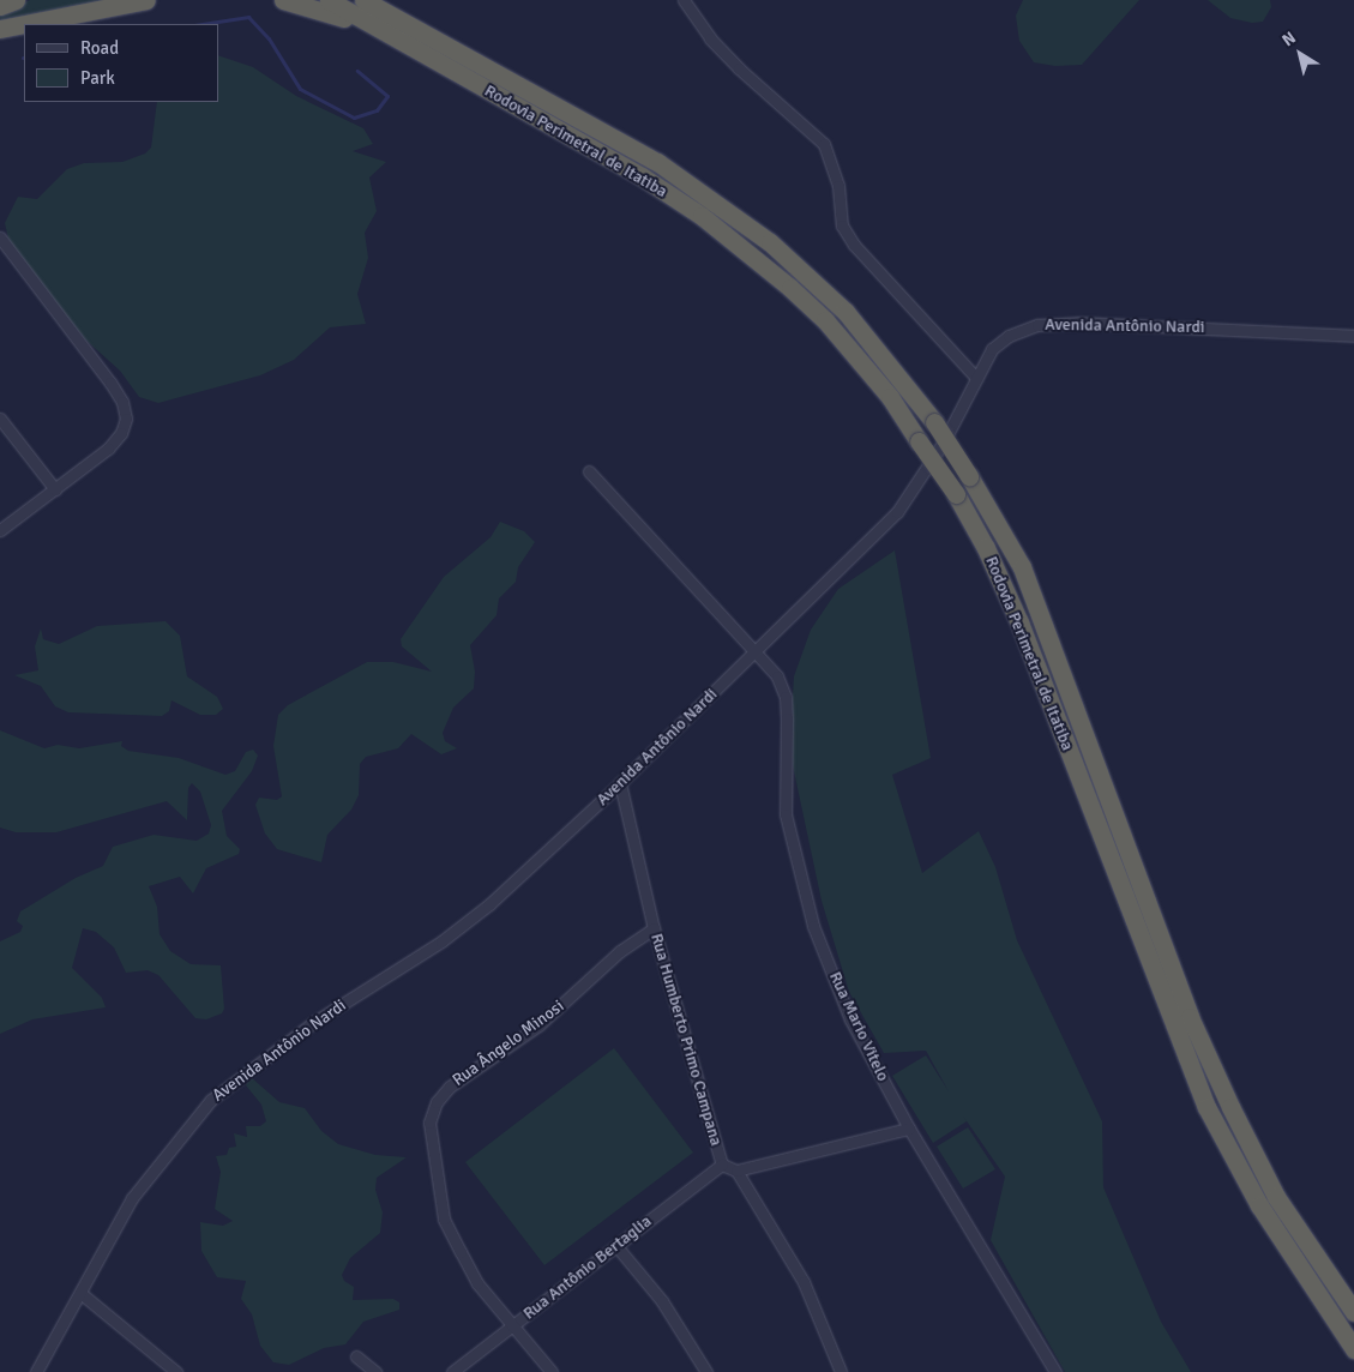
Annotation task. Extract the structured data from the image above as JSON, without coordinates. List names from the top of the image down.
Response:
{
  "streets": {
    "highway": ["Rodovia Perimetral de Itatiba"],
    "street": [
      "Avenida Antônio Nardi",
      "Rua Mario Vitelo",
      "Rua Humberto Primo Campana",
      "Rua Ângelo Minosi",
      "Rua Antônio Bertaglia"
    ]
  },
  "crossings": [
    ["Avenida Antônio Nardi", "Rua Mario Vitelo"],
    ["Avenida Antônio Nardi", "Rua Humberto Primo Campana"],
    ["Rua Humberto Primo Campana", "Rua Ângelo Minosi"],
    ["Rua Humberto Primo Campana", "Rua Antônio Bertaglia"],
    ["Rua Ângelo Minosi", "Rua Antônio Bertaglia"]
  ],
  "legend": ["Road", "Park"],
  "north": "top left"
}
